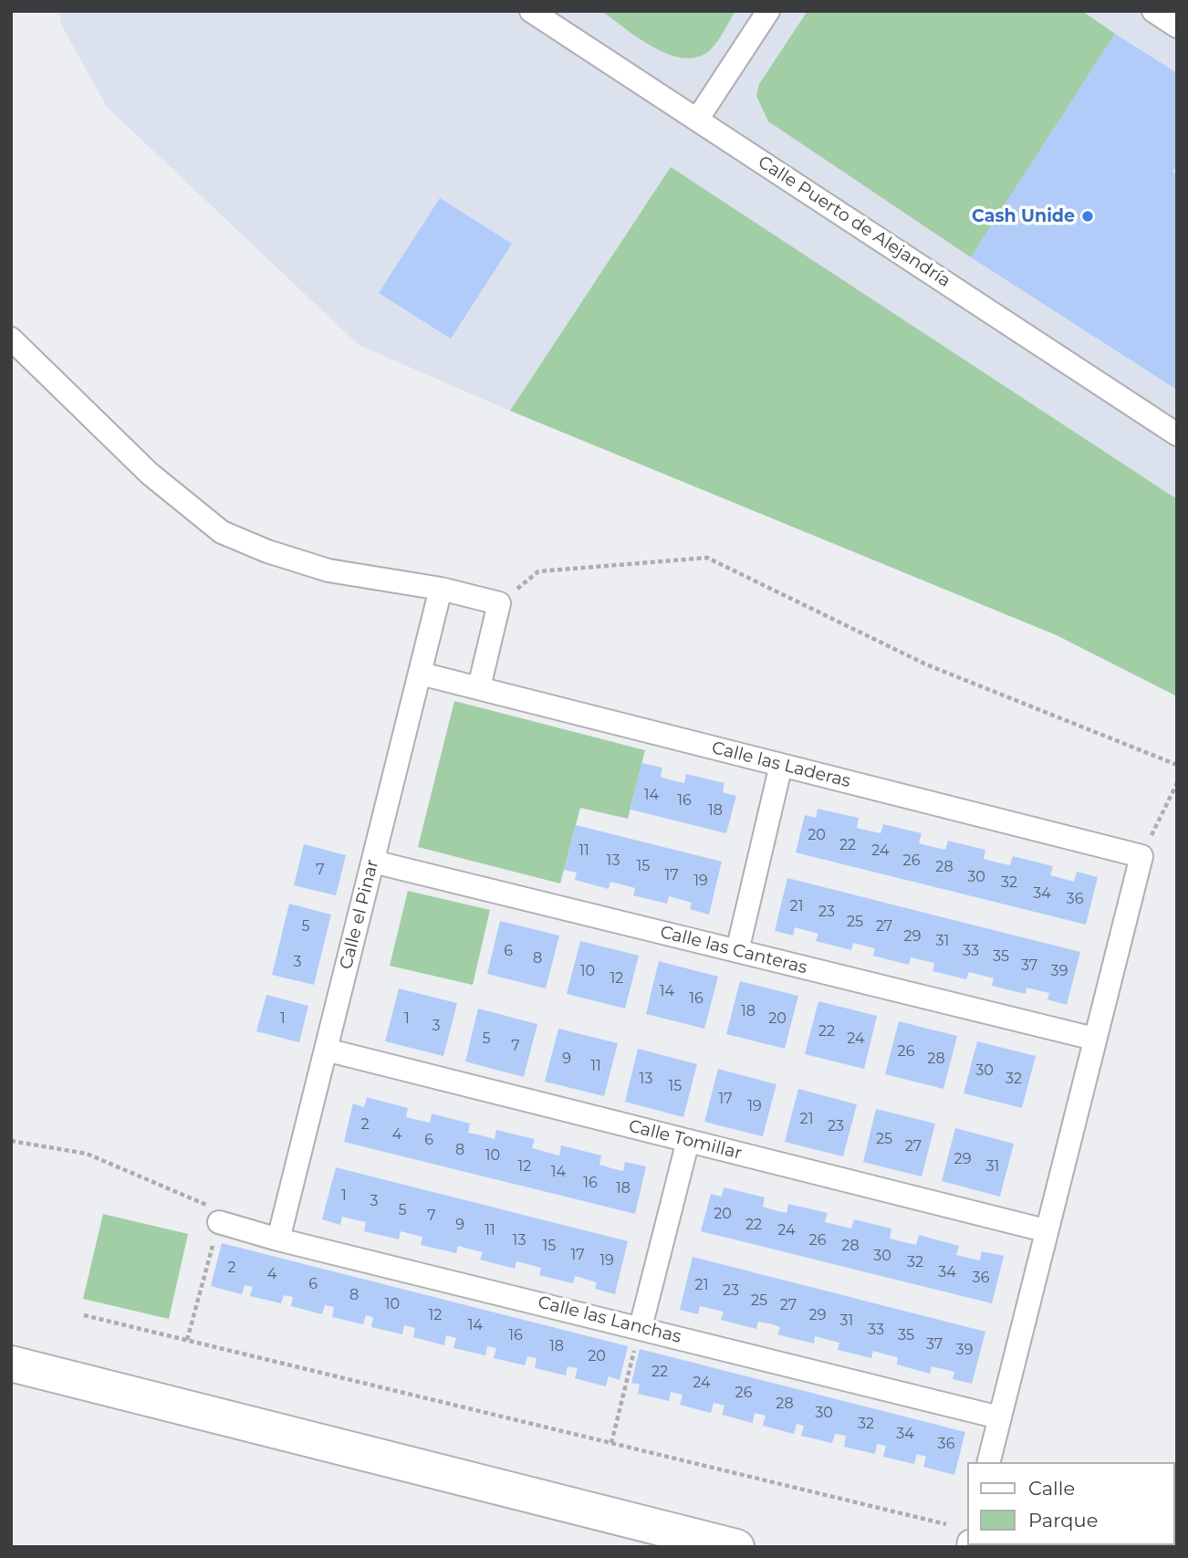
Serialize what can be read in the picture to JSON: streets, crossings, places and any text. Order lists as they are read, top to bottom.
{
  "streets": {
    "street": [
      "Calle Puerto de Alejandría",
      "Calle las Laderas",
      "Calle el Pinar",
      "Calle las Canteras",
      "Calle Tomillar",
      "Calle las Lanchas"
    ]
  },
  "crossings": [
    ["Calle las Laderas", "Calle el Pinar"],
    ["Calle el Pinar", "Calle las Canteras"],
    ["Calle el Pinar", "Calle Tomillar"],
    ["Calle el Pinar", "Calle las Lanchas"]
  ],
  "places": ["Cash Unide"],
  "house_numbers": [
    "14",
    "16",
    "18",
    "20",
    "22",
    "11",
    "24",
    "13",
    "26",
    "15",
    "28",
    "7",
    "17",
    "30",
    "19",
    "32",
    "34",
    "36",
    "21",
    "23",
    "25",
    "5",
    "27",
    "29",
    "31",
    "6",
    "33",
    "35",
    "8",
    "3",
    "37",
    "10",
    "39",
    "12",
    "14",
    "16",
    "18",
    "1",
    "1",
    "20",
    "3",
    "22",
    "5",
    "24",
    "7",
    "26",
    "9",
    "28",
    "11",
    "30",
    "13",
    "32",
    "15",
    "17",
    "19",
    "21",
    "2",
    "23",
    "4",
    "25",
    "6",
    "27",
    "8",
    "10",
    "29",
    "12",
    "31",
    "14",
    "16",
    "18",
    "1",
    "3",
    "5",
    "20",
    "7",
    "9",
    "22",
    "11",
    "24",
    "13",
    "26",
    "15",
    "28",
    "17",
    "30",
    "19",
    "32",
    "2",
    "34",
    "4",
    "36",
    "6",
    "21",
    "23",
    "8",
    "25",
    "10",
    "27",
    "12",
    "29",
    "31",
    "14",
    "33",
    "16",
    "35",
    "37",
    "18",
    "39",
    "20",
    "22",
    "24",
    "26",
    "28",
    "30",
    "32",
    "34",
    "36"
  ],
  "legend": ["Calle", "Parque"]
}
